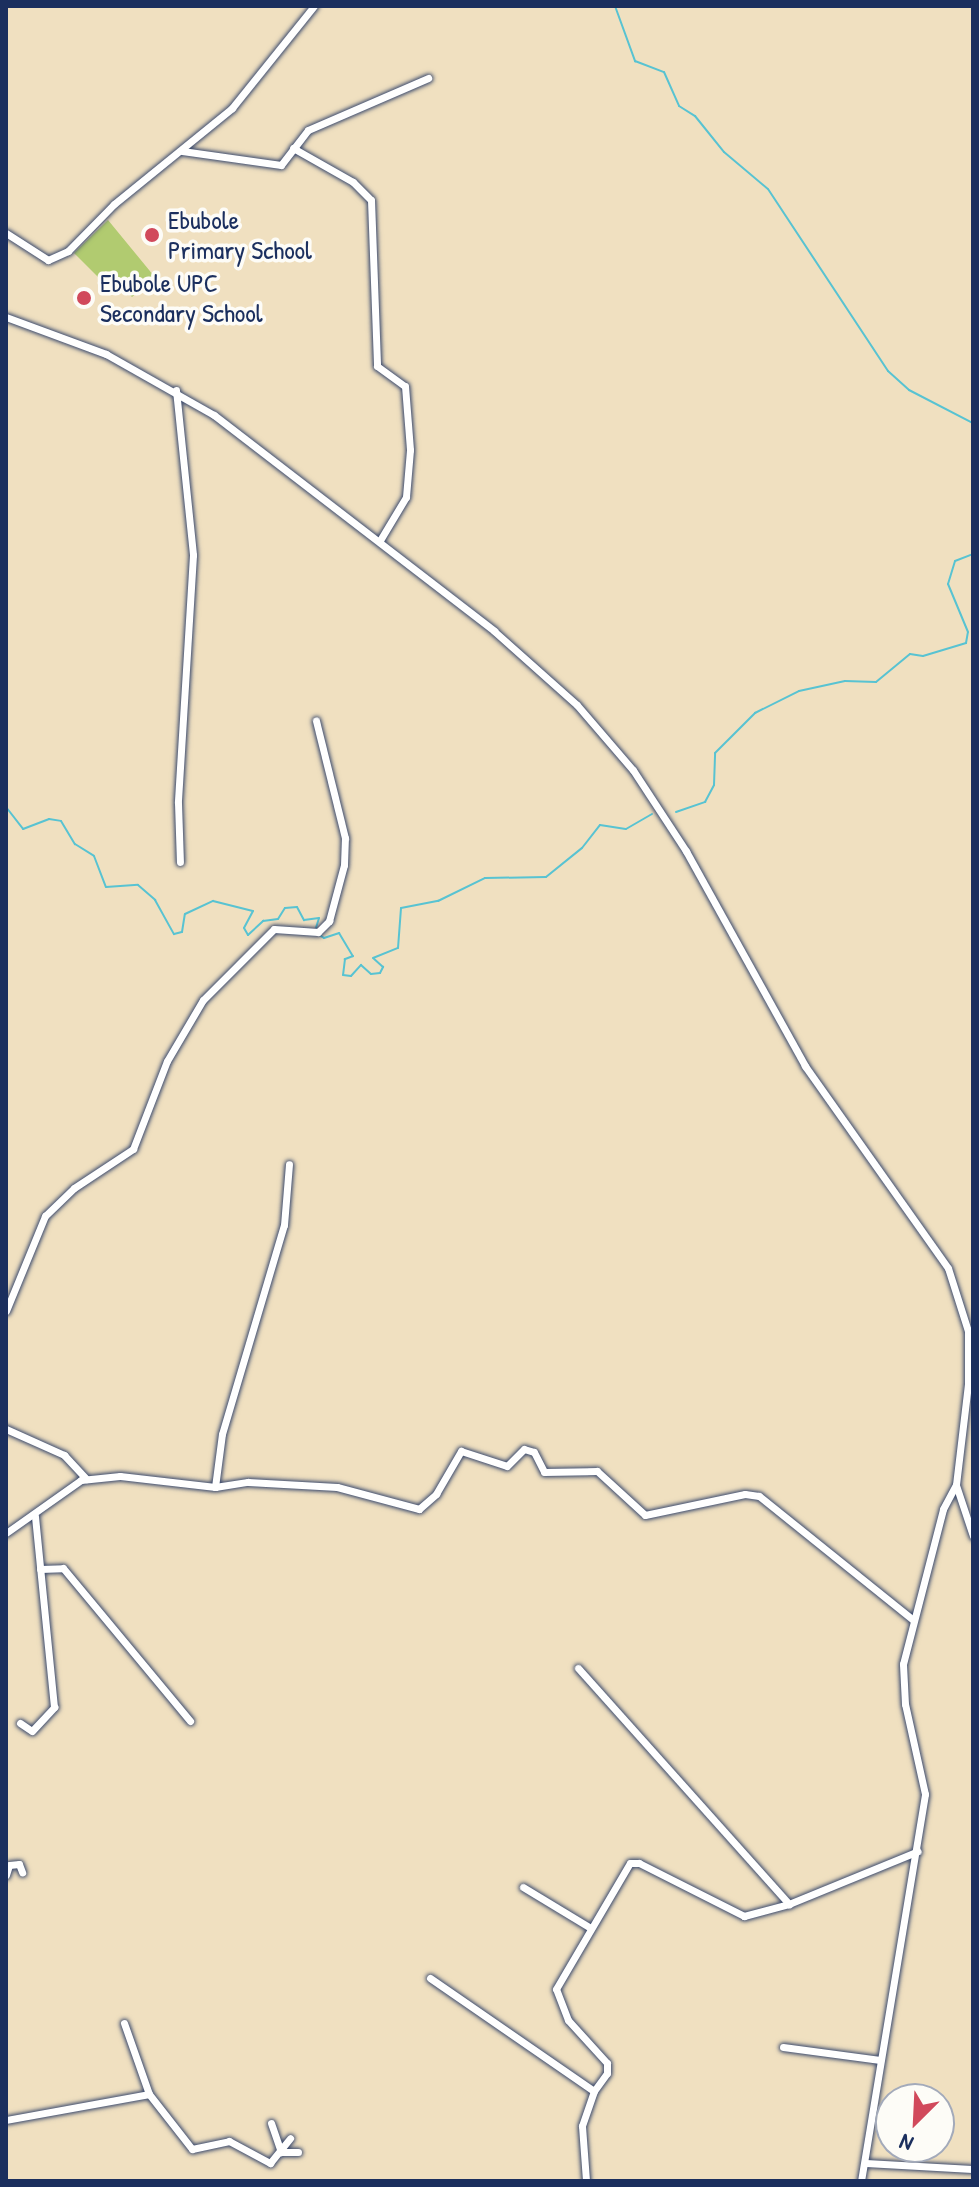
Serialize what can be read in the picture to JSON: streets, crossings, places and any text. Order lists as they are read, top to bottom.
{
  "places": ["Ebubole Primary School", "Ebubole UPC Secondary School"],
  "north": "bottom left"
}
